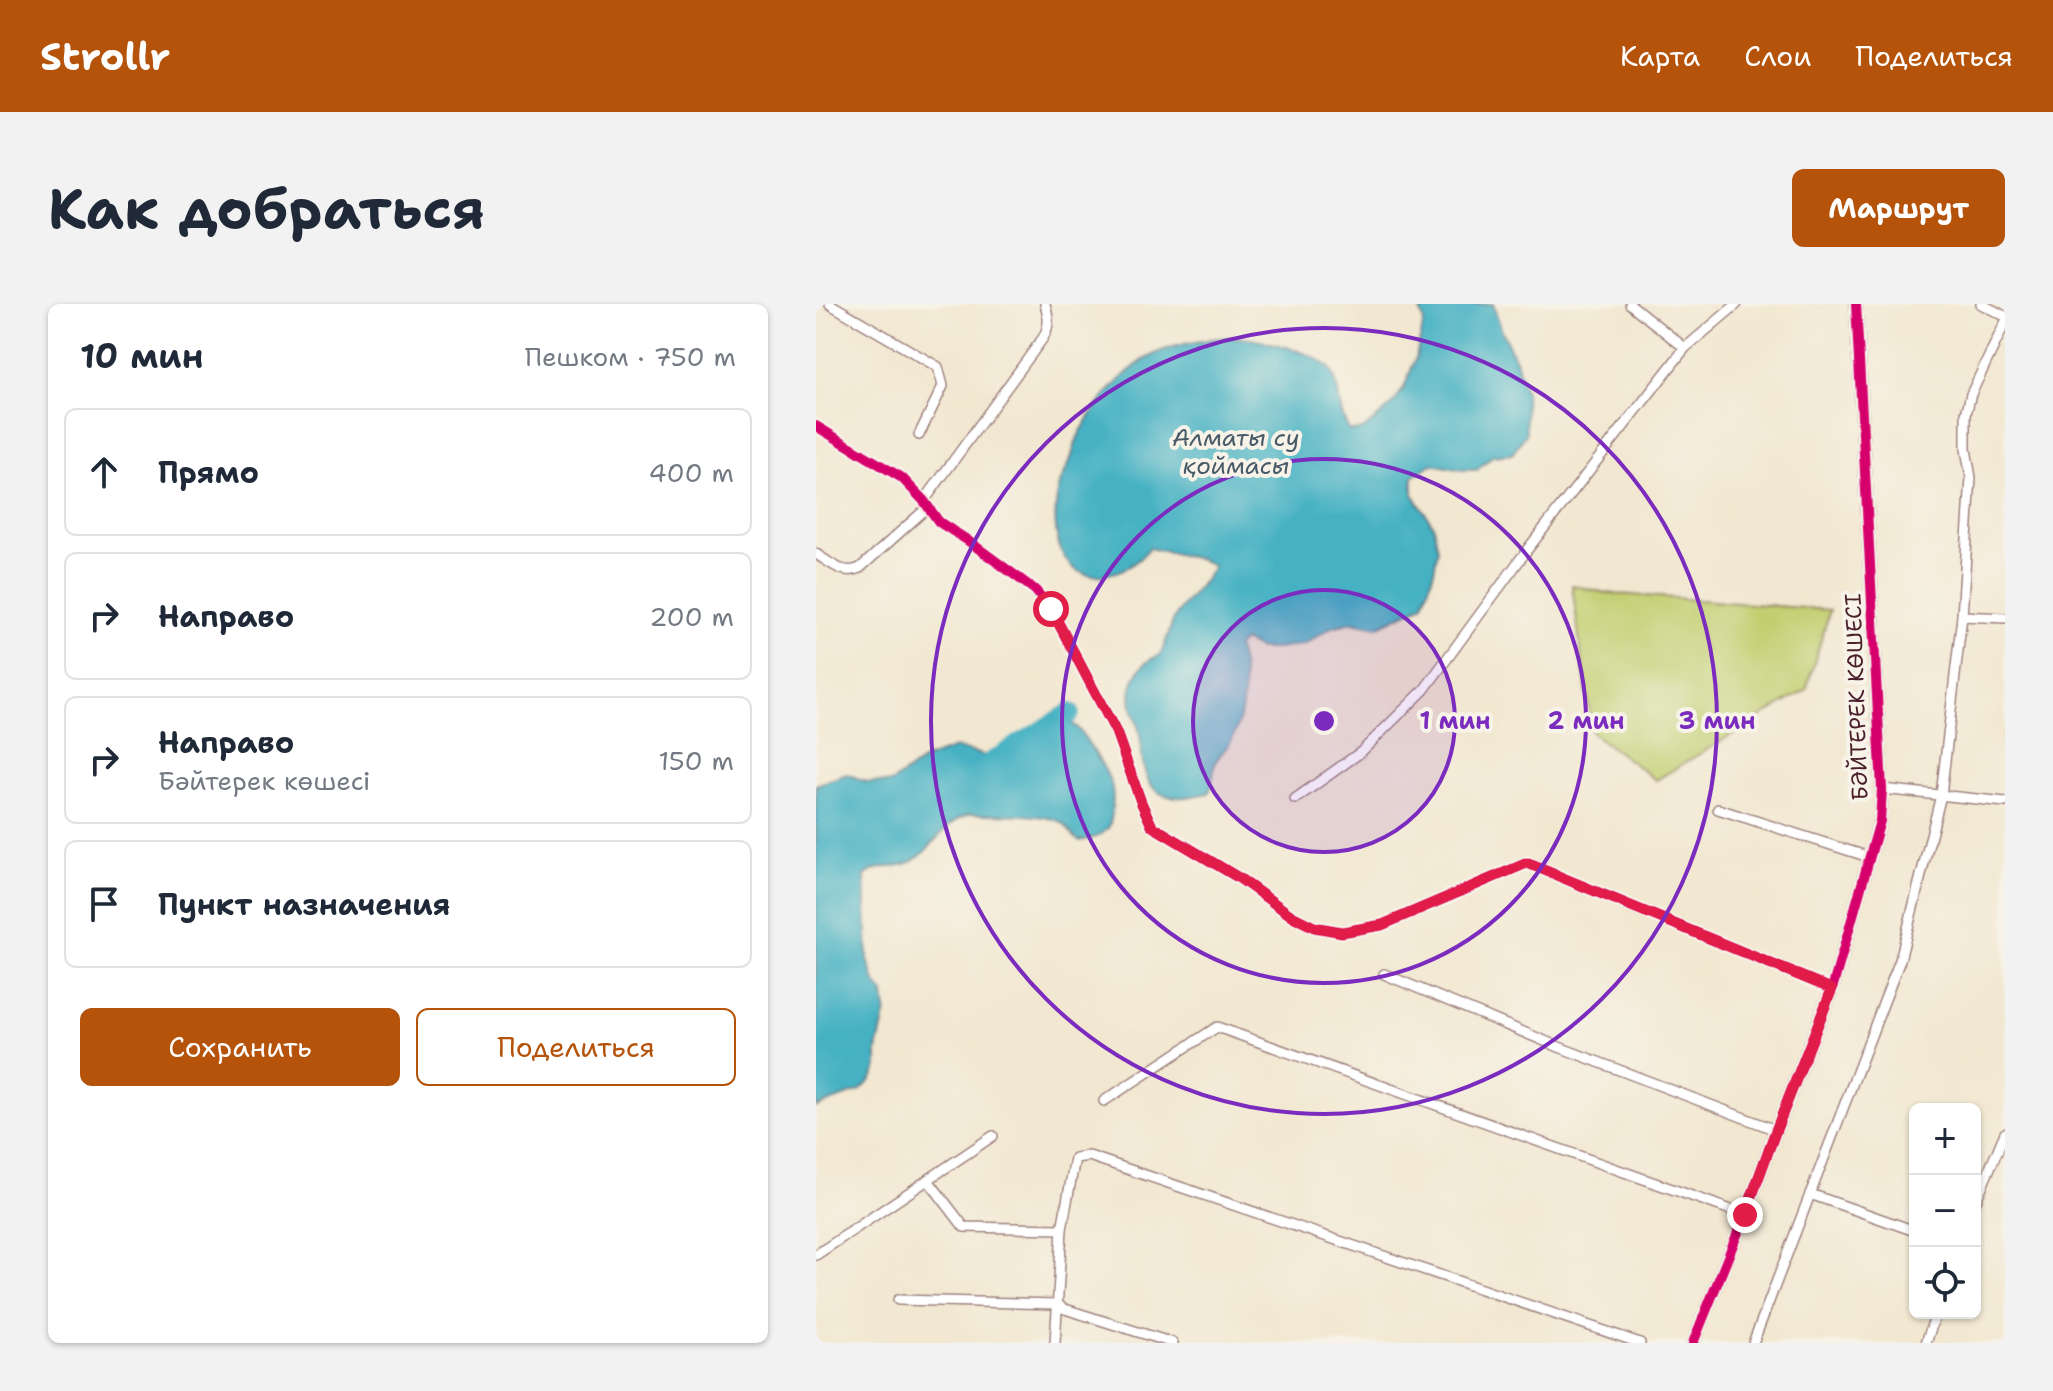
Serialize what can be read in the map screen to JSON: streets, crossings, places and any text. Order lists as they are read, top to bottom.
{
  "streets": {
    "street": ["БӘЙТЕРЕК КӨШЕСІ"]
  },
  "water": ["Алматы су қоймасы"],
  "page": {
    "header": "Strollr",
    "nav": ["Карта", "Слои", "Поделиться"],
    "buttons": [
      "Маршрут",
      ["Сохранить", "Поделиться"]
    ],
    "title": "Как добраться",
    "heading": ["10 мин", "Пешком · 750 m"],
    "list": [
      ["Прямо", "400 m"],
      ["Направо", "200 m"],
      ["Направо", "Бәйтерек көшесі", "150 m"],
      "Пункт назначения"
    ],
    "map_buttons": ["+", "−"]
  },
  "rings": ["1 мин", "2 мин", "3 мин"]
}
